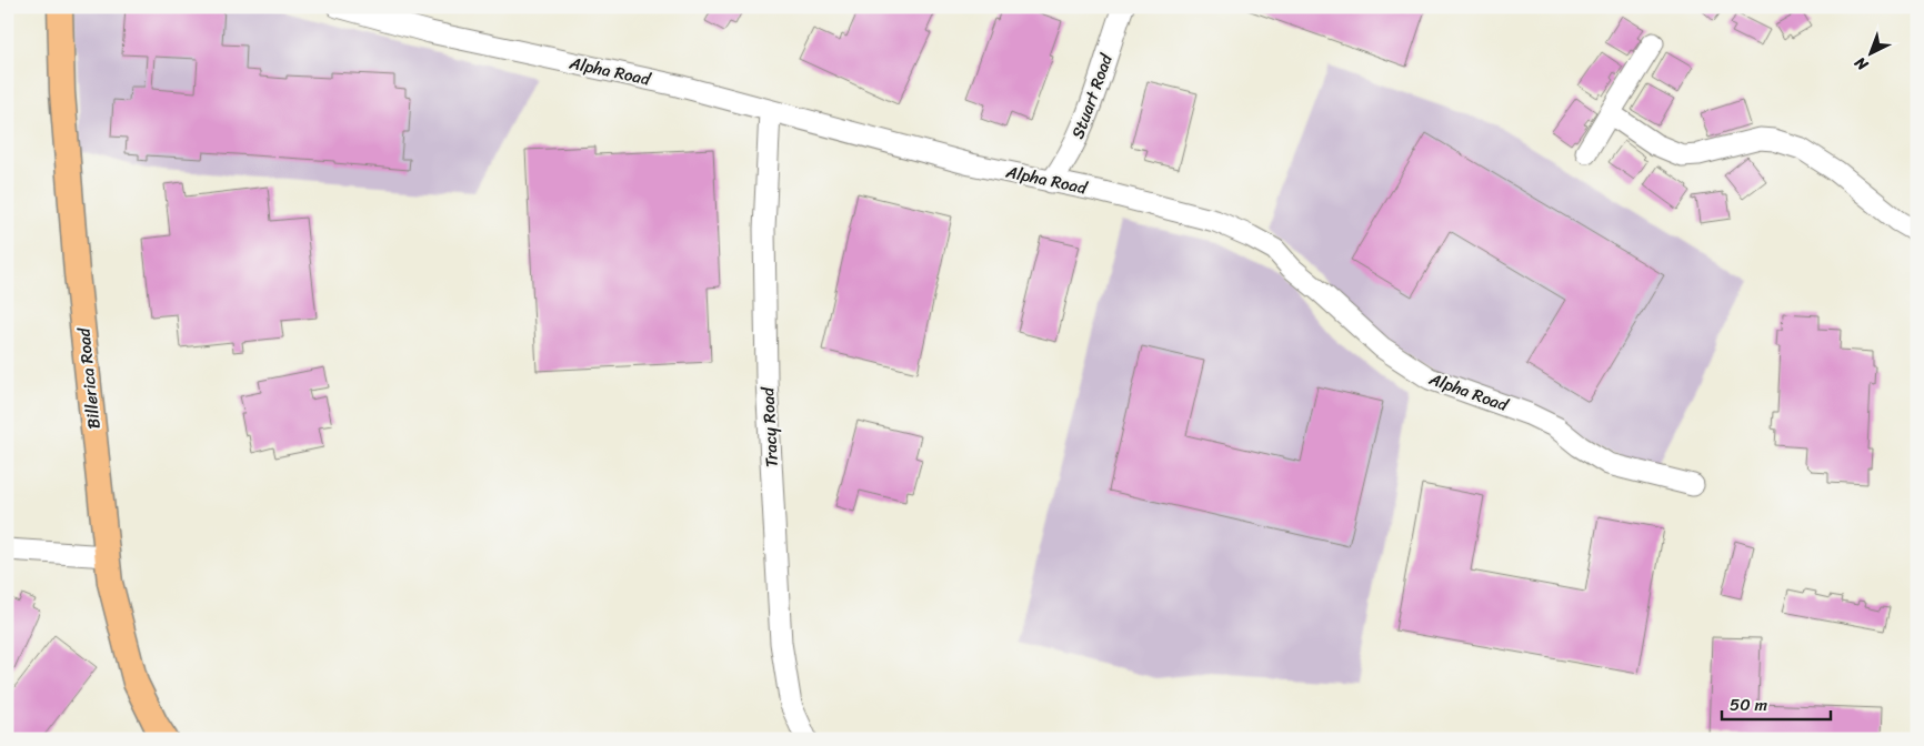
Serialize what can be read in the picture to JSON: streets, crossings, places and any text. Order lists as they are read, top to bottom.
{
  "streets": {
    "main road": ["Billerica Road"],
    "street": ["Alpha Road", "Stuart Road", "Tracy Road"]
  },
  "crossings": [
    ["Alpha Road", "Stuart Road"],
    ["Alpha Road", "Tracy Road"]
  ],
  "scale_bar": "50 m",
  "north": "bottom left"
}
